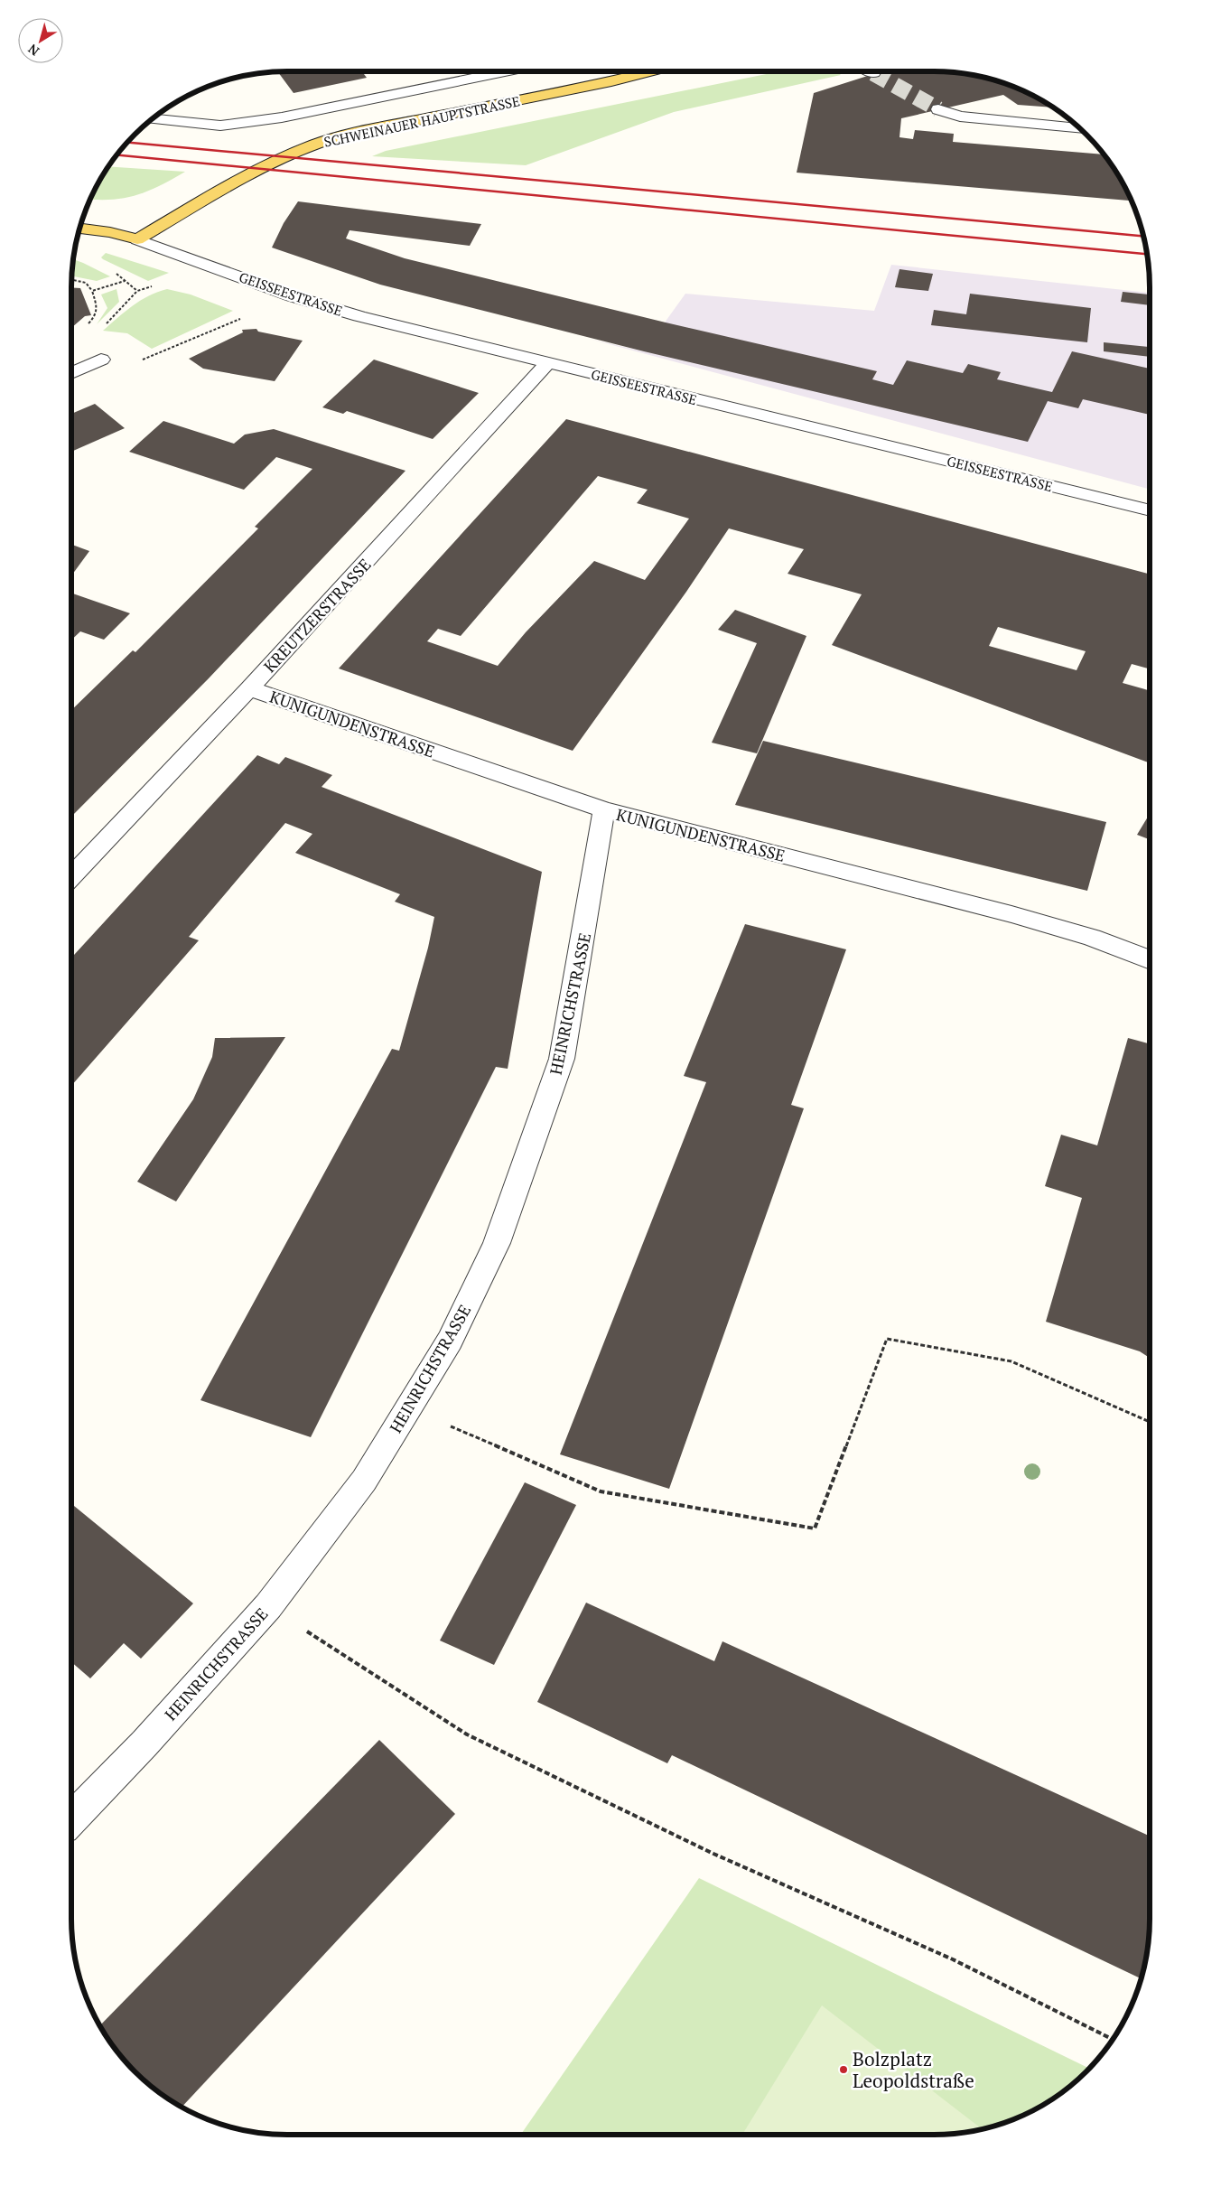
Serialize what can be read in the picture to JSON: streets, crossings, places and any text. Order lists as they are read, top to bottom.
{
  "streets": {
    "main road": ["SCHWEINAUER HAUPTSTRASSE"],
    "street": [
      "GEISSEESTRASSE",
      "KREUTZERSTRASSE",
      "KUNIGUNDENSTRASSE",
      "HEINRICHSTRASSE"
    ]
  },
  "crossings": [
    ["SCHWEINAUER HAUPTSTRASSE", "GEISSEESTRASSE"],
    ["GEISSEESTRASSE", "KREUTZERSTRASSE"],
    ["KREUTZERSTRASSE", "KUNIGUNDENSTRASSE"],
    ["KUNIGUNDENSTRASSE", "HEINRICHSTRASSE"]
  ],
  "places": ["Bolzplatz Leopoldstraße"],
  "north": "bottom left"
}
